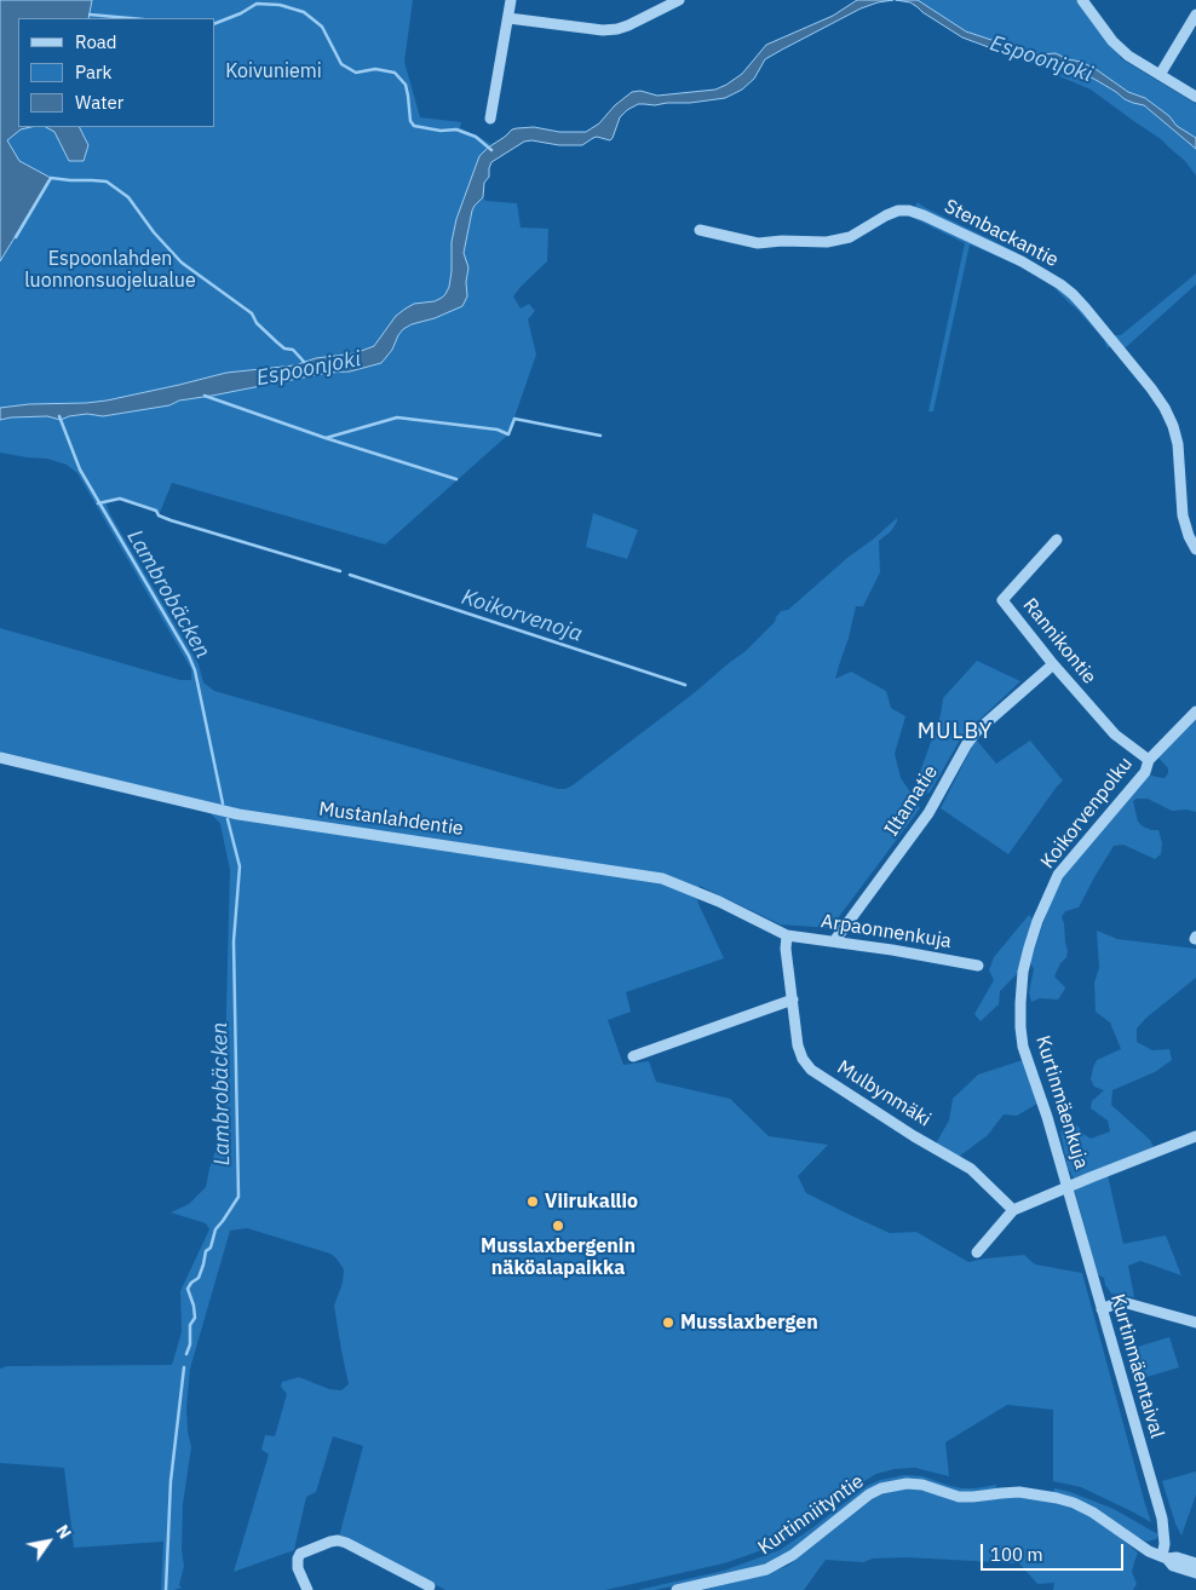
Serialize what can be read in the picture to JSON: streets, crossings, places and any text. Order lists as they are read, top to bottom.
{
  "streets": {
    "street": [
      "Stenbackantie",
      "Rannikontie",
      "Iltamatie",
      "Koikorvenpolku",
      "Mustanlahdentie",
      "Arpaonnenkuja",
      "Mulbynmäki",
      "Kurtinmäenkuja",
      "Kurtinmäentaival",
      "Kurtinniityntie"
    ]
  },
  "crossings": [
    ["Rannikontie", "Iltamatie"],
    ["Rannikontie", "Koikorvenpolku"],
    ["Iltamatie", "Arpaonnenkuja"],
    ["Koikorvenpolku", "Kurtinmäenkuja"],
    ["Mustanlahdentie", "Arpaonnenkuja"],
    ["Mustanlahdentie", "Mulbynmäki"],
    ["Arpaonnenkuja", "Mulbynmäki"],
    ["Kurtinmäenkuja", "Kurtinmäentaival"],
    ["Kurtinmäentaival", "Kurtinniityntie"]
  ],
  "districts": ["MULBY"],
  "water": ["Espoonjoki", "Lambrobäcken", "Koikorvenoja"],
  "parks": ["Koivuniemi", "Espoonlahden luonnonsuojelualue"],
  "places": ["Viirukallio", "Musslaxbergenin näköalapaikka", "Musslaxbergen"],
  "legend": ["Road", "Park", "Water"],
  "scale_bar": "100 m",
  "north": "top right"
}
